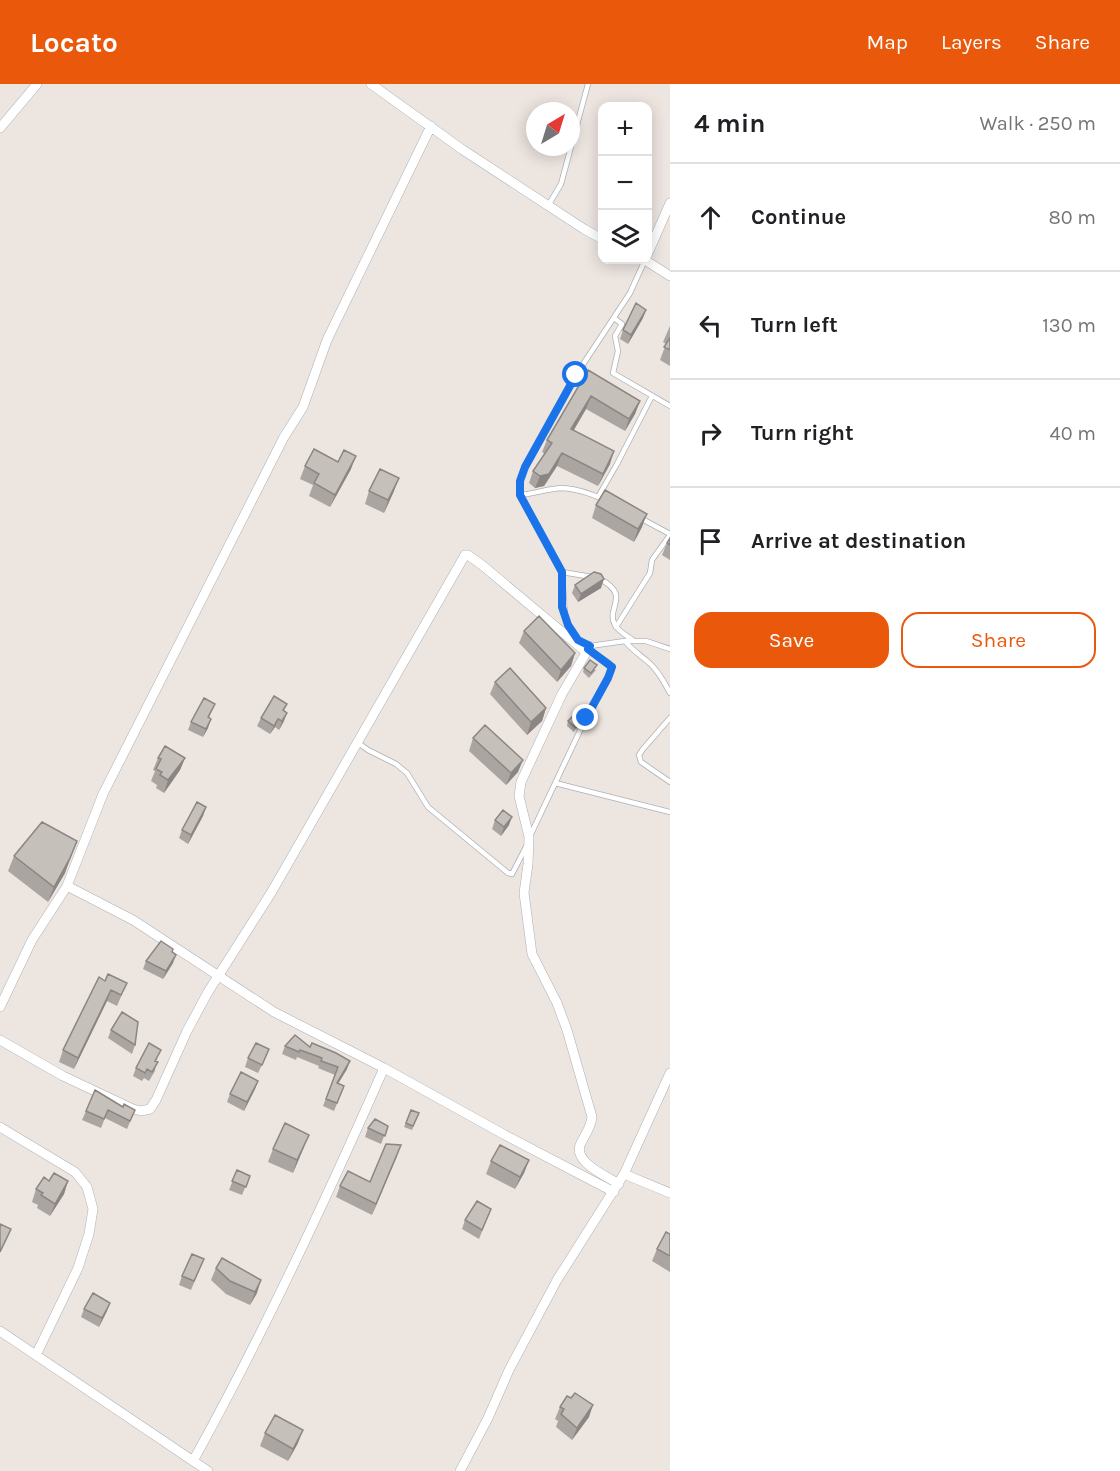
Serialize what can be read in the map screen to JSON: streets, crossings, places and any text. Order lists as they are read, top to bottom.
{
  "north": "top right",
  "page": {
    "header": "Locato",
    "nav": ["Map", "Layers", "Share"],
    "heading": ["4 min", "Walk · 250 m"],
    "map_buttons": ["+", "−"],
    "list": [
      ["Continue", "80 m"],
      ["Turn left", "130 m"],
      ["Turn right", "40 m"],
      "Arrive at destination"
    ],
    "buttons": ["Save", "Share"]
  }
}
